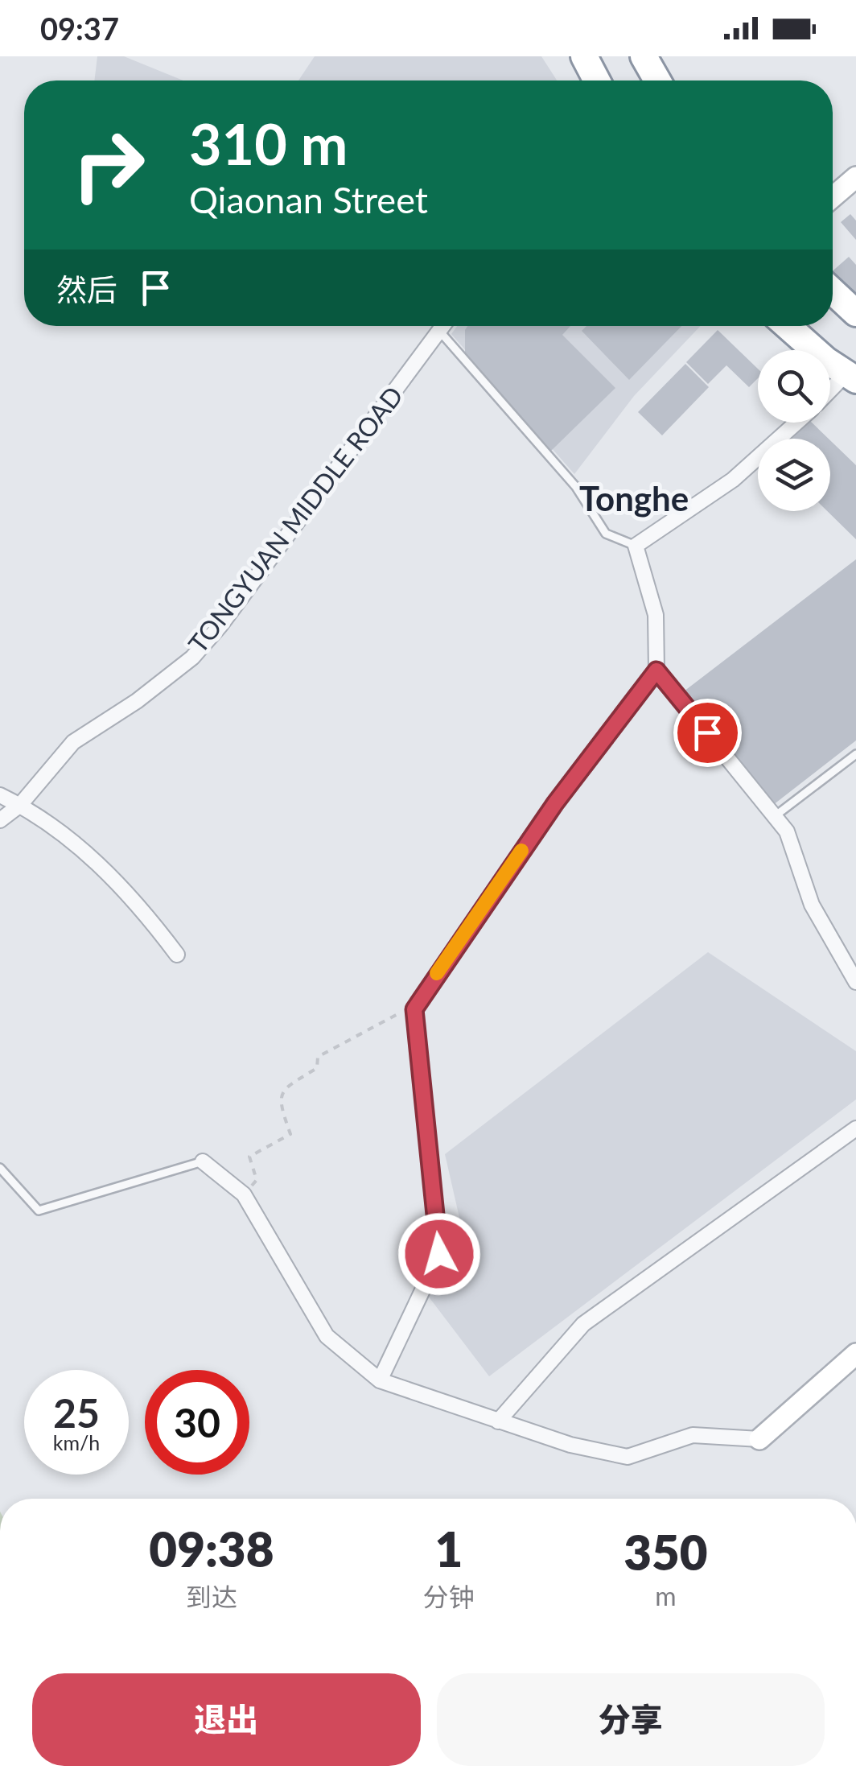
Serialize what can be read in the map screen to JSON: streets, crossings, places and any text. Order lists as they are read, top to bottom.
{
  "streets": {
    "street": ["TONGYUAN MIDDLE ROAD"]
  },
  "districts": ["Tonghe"],
  "page": {
    "status": "09:37",
    "turn": ["310 m", "Qiaonan Street"],
    "then": "然后",
    "speed": "25 km/h",
    "limit": "30",
    "eta": [
      "09:38",
      "到达",
      "1",
      "分钟",
      "350",
      "m"
    ],
    "buttons": ["退出", "分享"]
  }
}
